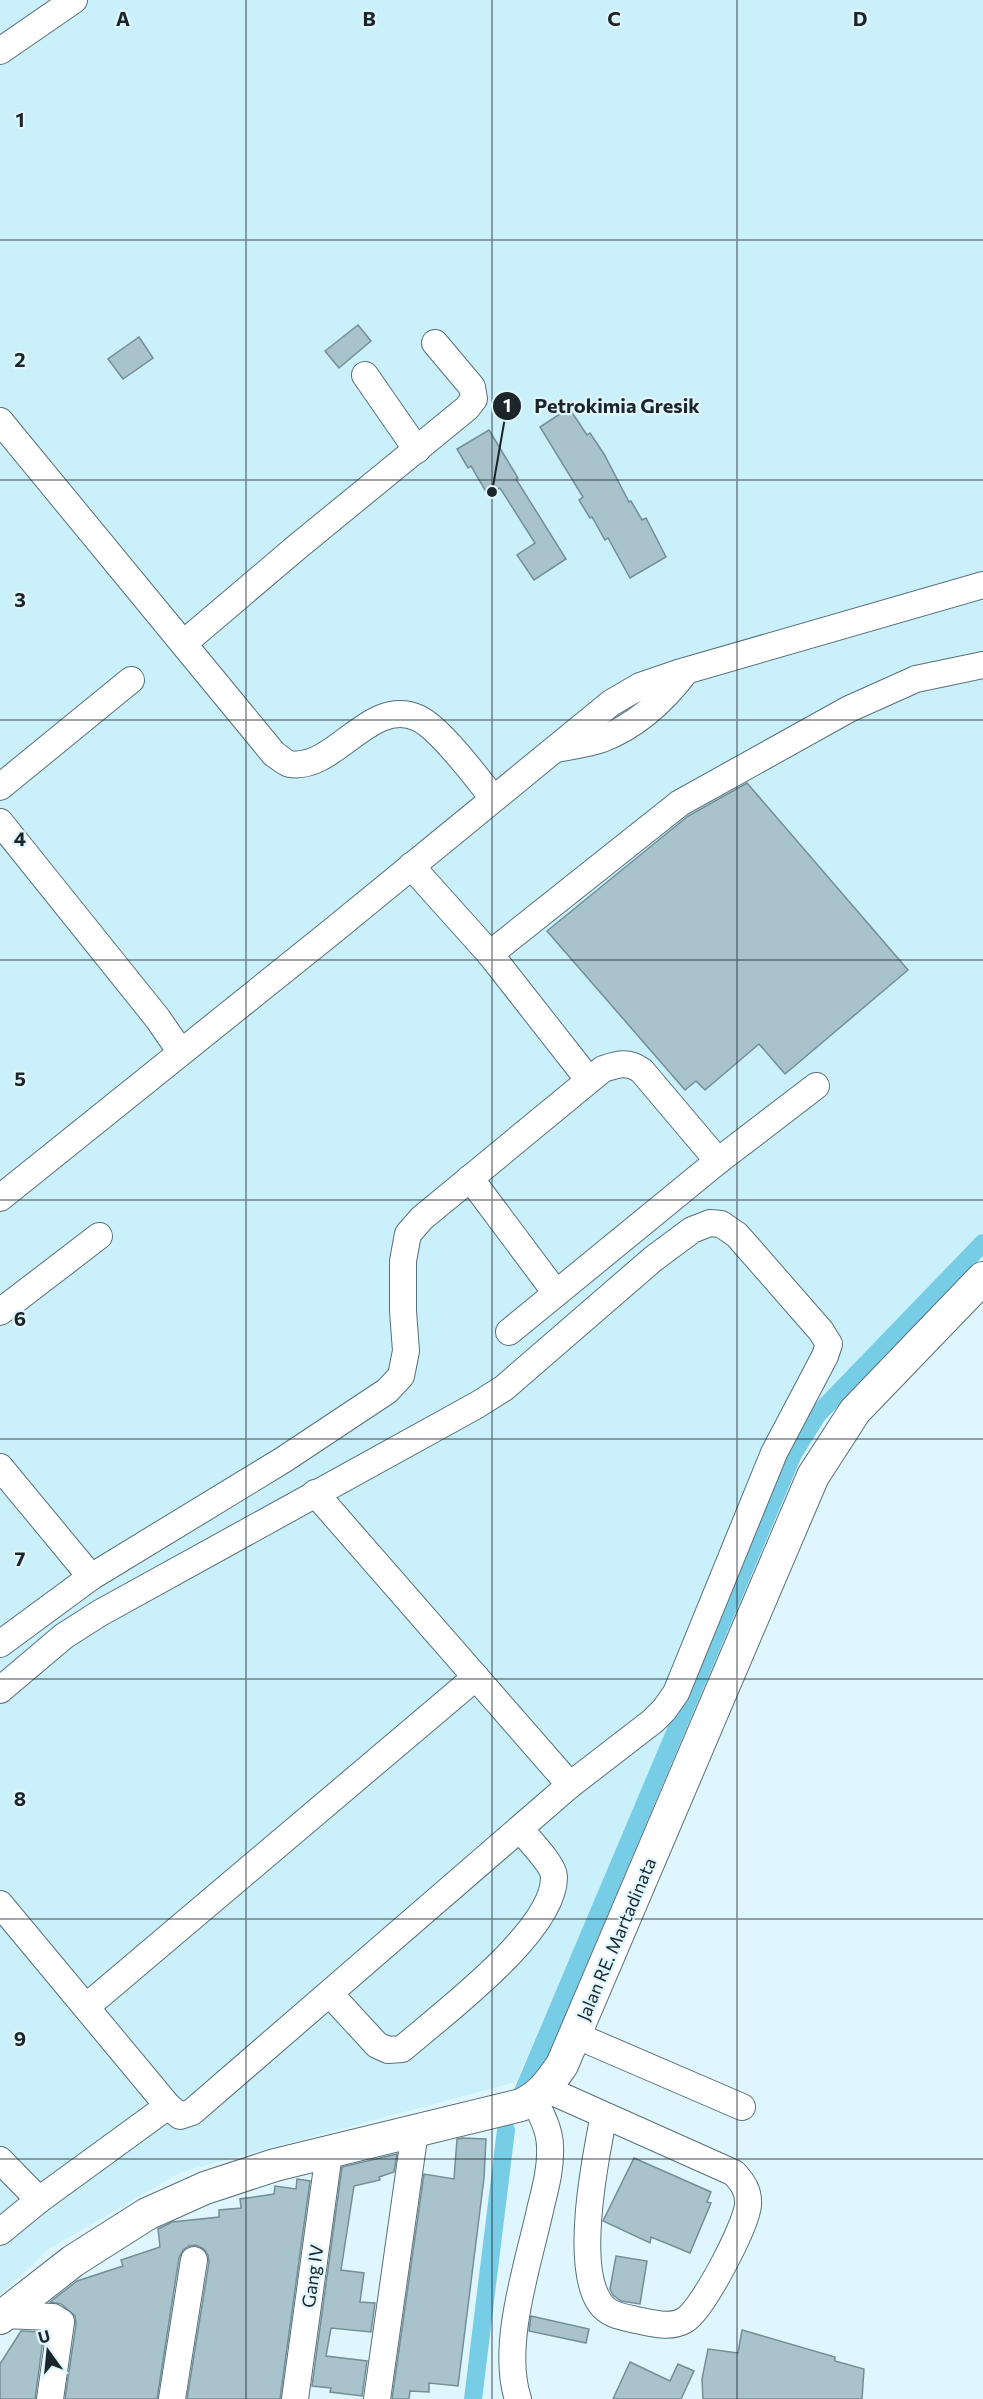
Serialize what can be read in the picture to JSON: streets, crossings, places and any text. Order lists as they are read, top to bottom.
{
  "streets": {
    "main road": ["Jalan RE. Martadinata"],
    "street": ["Gang IV"]
  },
  "places": ["Petrokimia Gresik"],
  "north": "top",
  "grid": {
    "columns": [
      "A",
      "B",
      "C",
      "D"
    ],
    "rows": [
      "1",
      "2",
      "3",
      "4",
      "5",
      "6",
      "7",
      "8",
      "9"
    ]
  }
}
